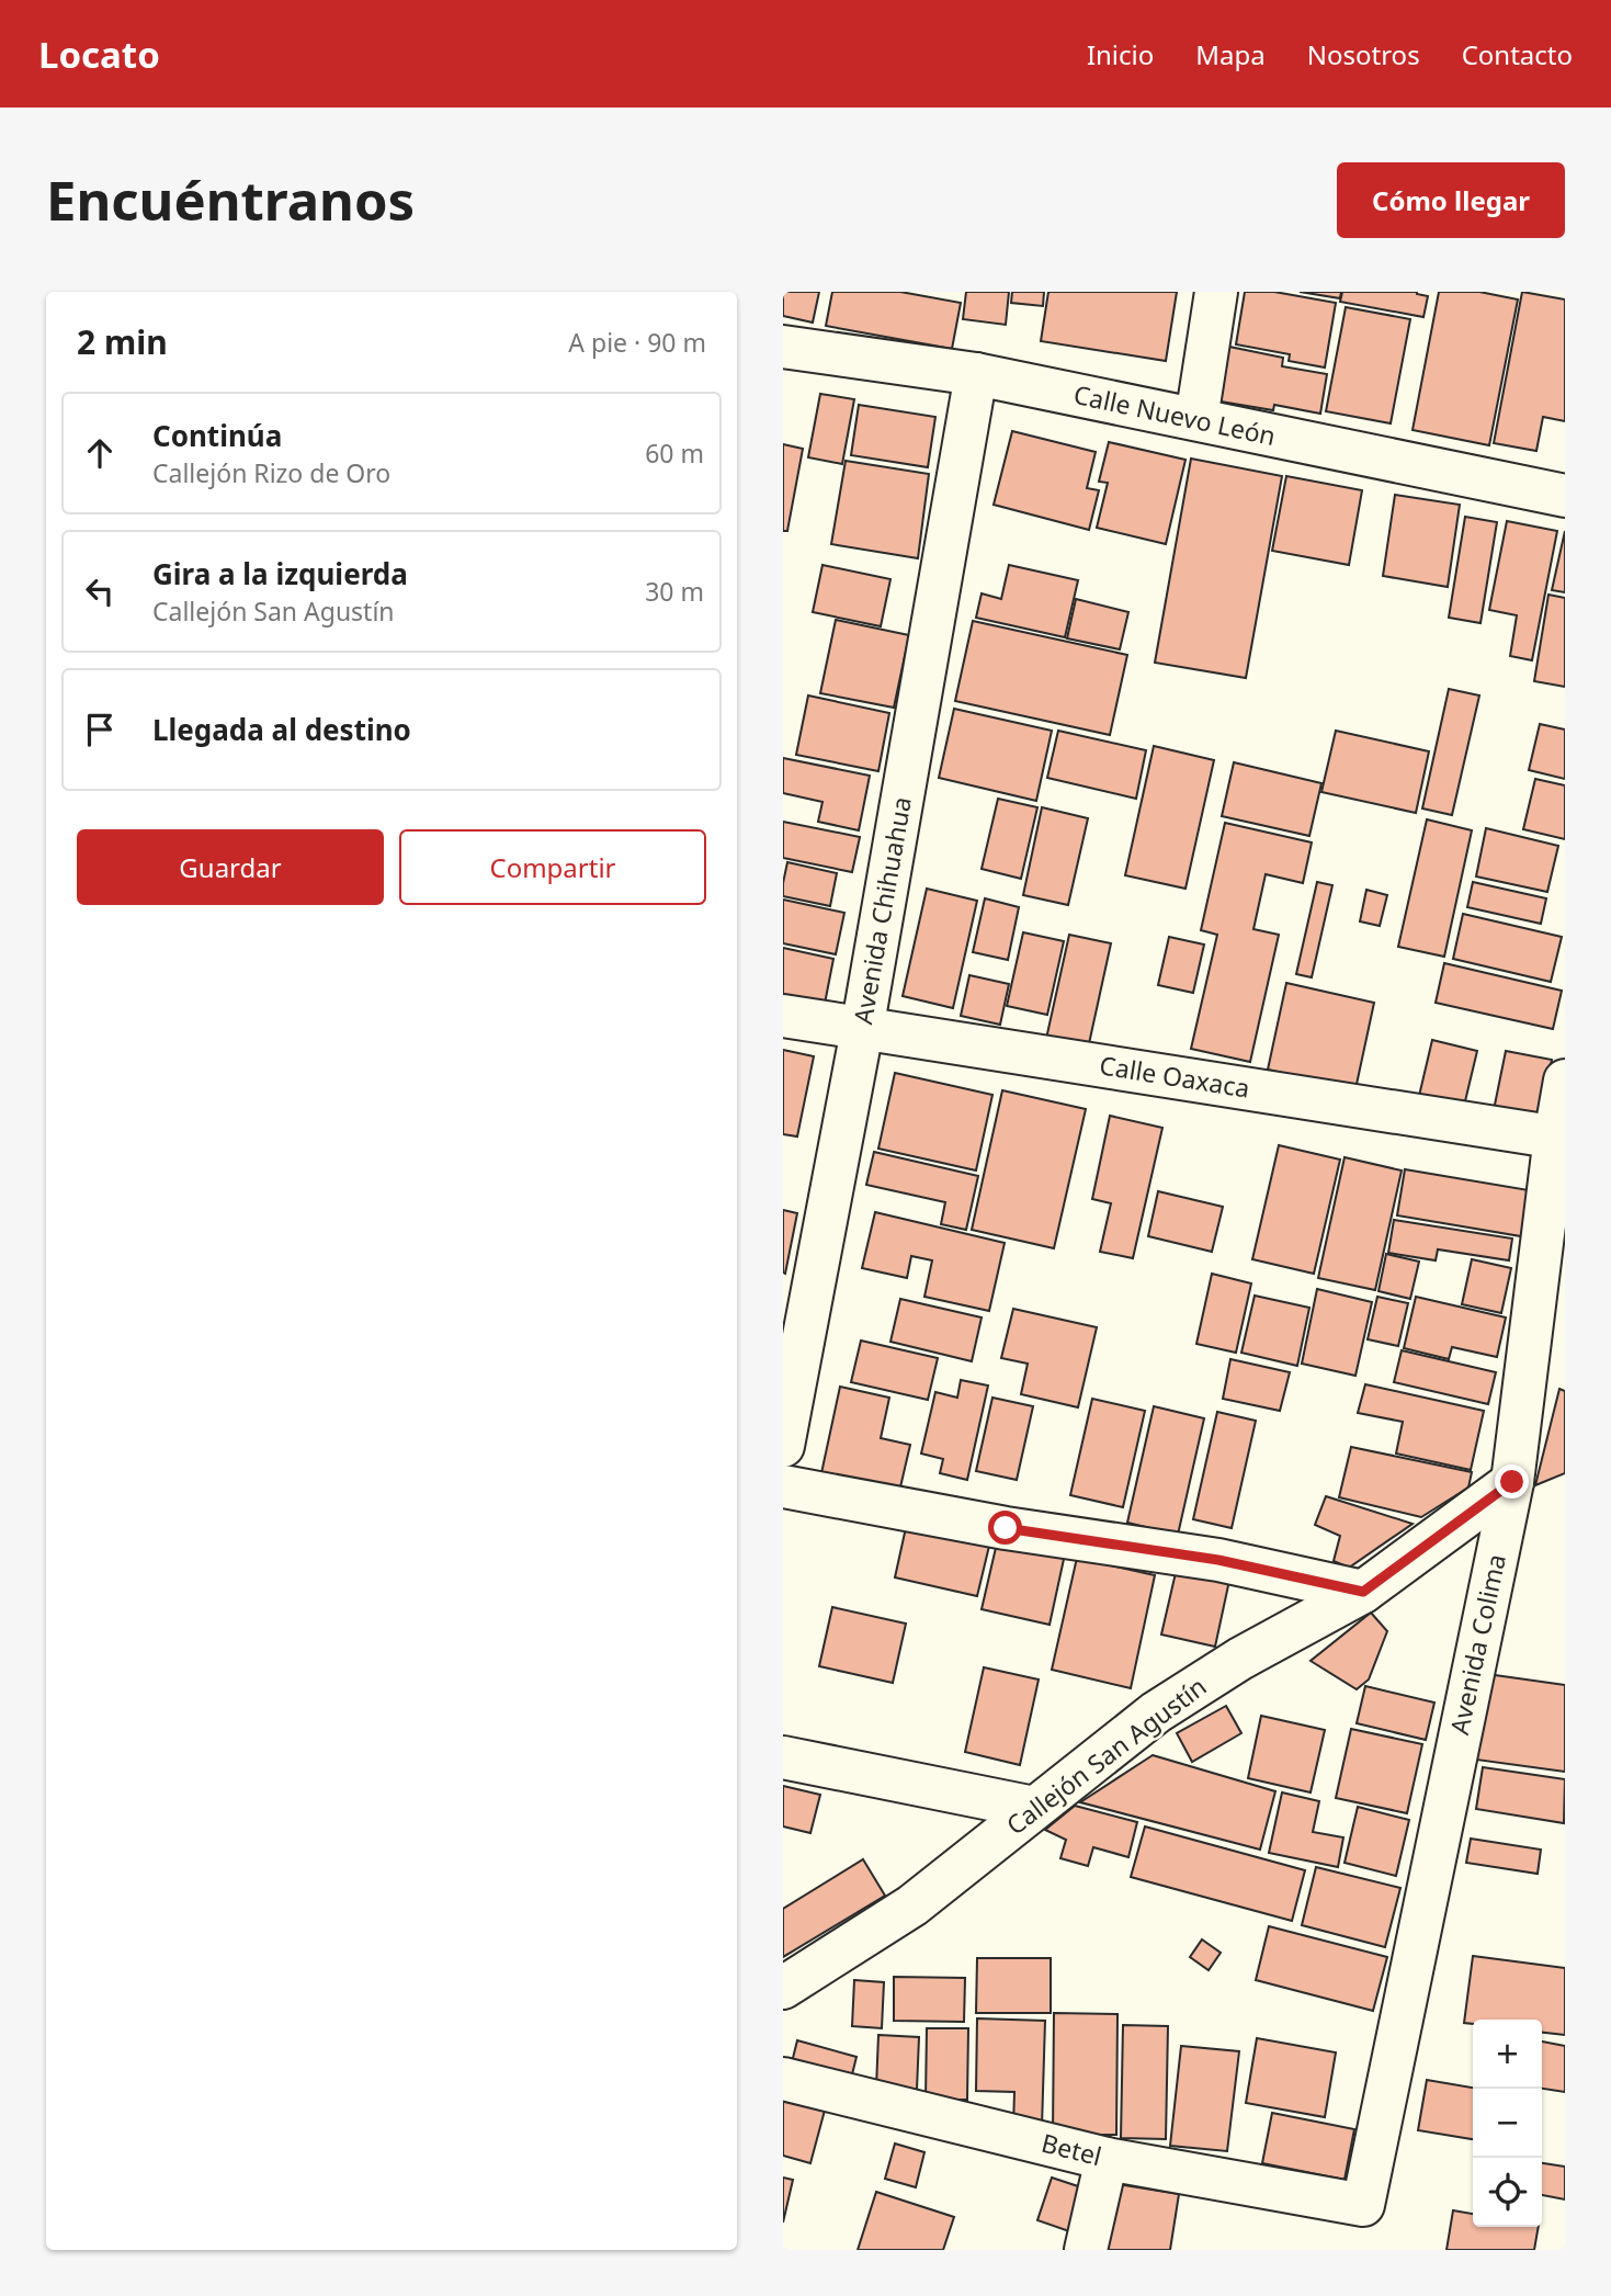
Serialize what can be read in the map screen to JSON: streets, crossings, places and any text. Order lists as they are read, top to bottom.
{
  "streets": {
    "street": [
      "Calle Nuevo León",
      "Avenida Chihuahua",
      "Calle Oaxaca",
      "Avenida Colima",
      "Callejón San Agustín",
      "Betel"
    ]
  },
  "crossings": [
    ["Calle Nuevo León", "Avenida Chihuahua"],
    ["Avenida Chihuahua", "Calle Oaxaca"],
    ["Calle Oaxaca", "Avenida Colima"],
    ["Avenida Colima", "Callejón San Agustín"],
    ["Avenida Colima", "Betel"]
  ],
  "page": {
    "header": "Locato",
    "nav": [
      "Inicio",
      "Mapa",
      "Nosotros",
      "Contacto"
    ],
    "buttons": [
      "Cómo llegar",
      ["Guardar", "Compartir"]
    ],
    "title": "Encuéntranos",
    "heading": ["2 min", "A pie · 90 m"],
    "list": [
      ["Continúa", "Callejón Rizo de Oro", "60 m"],
      ["Gira a la izquierda", "Callejón San Agustín", "30 m"],
      "Llegada al destino"
    ],
    "map_buttons": ["+", "−"]
  }
}
